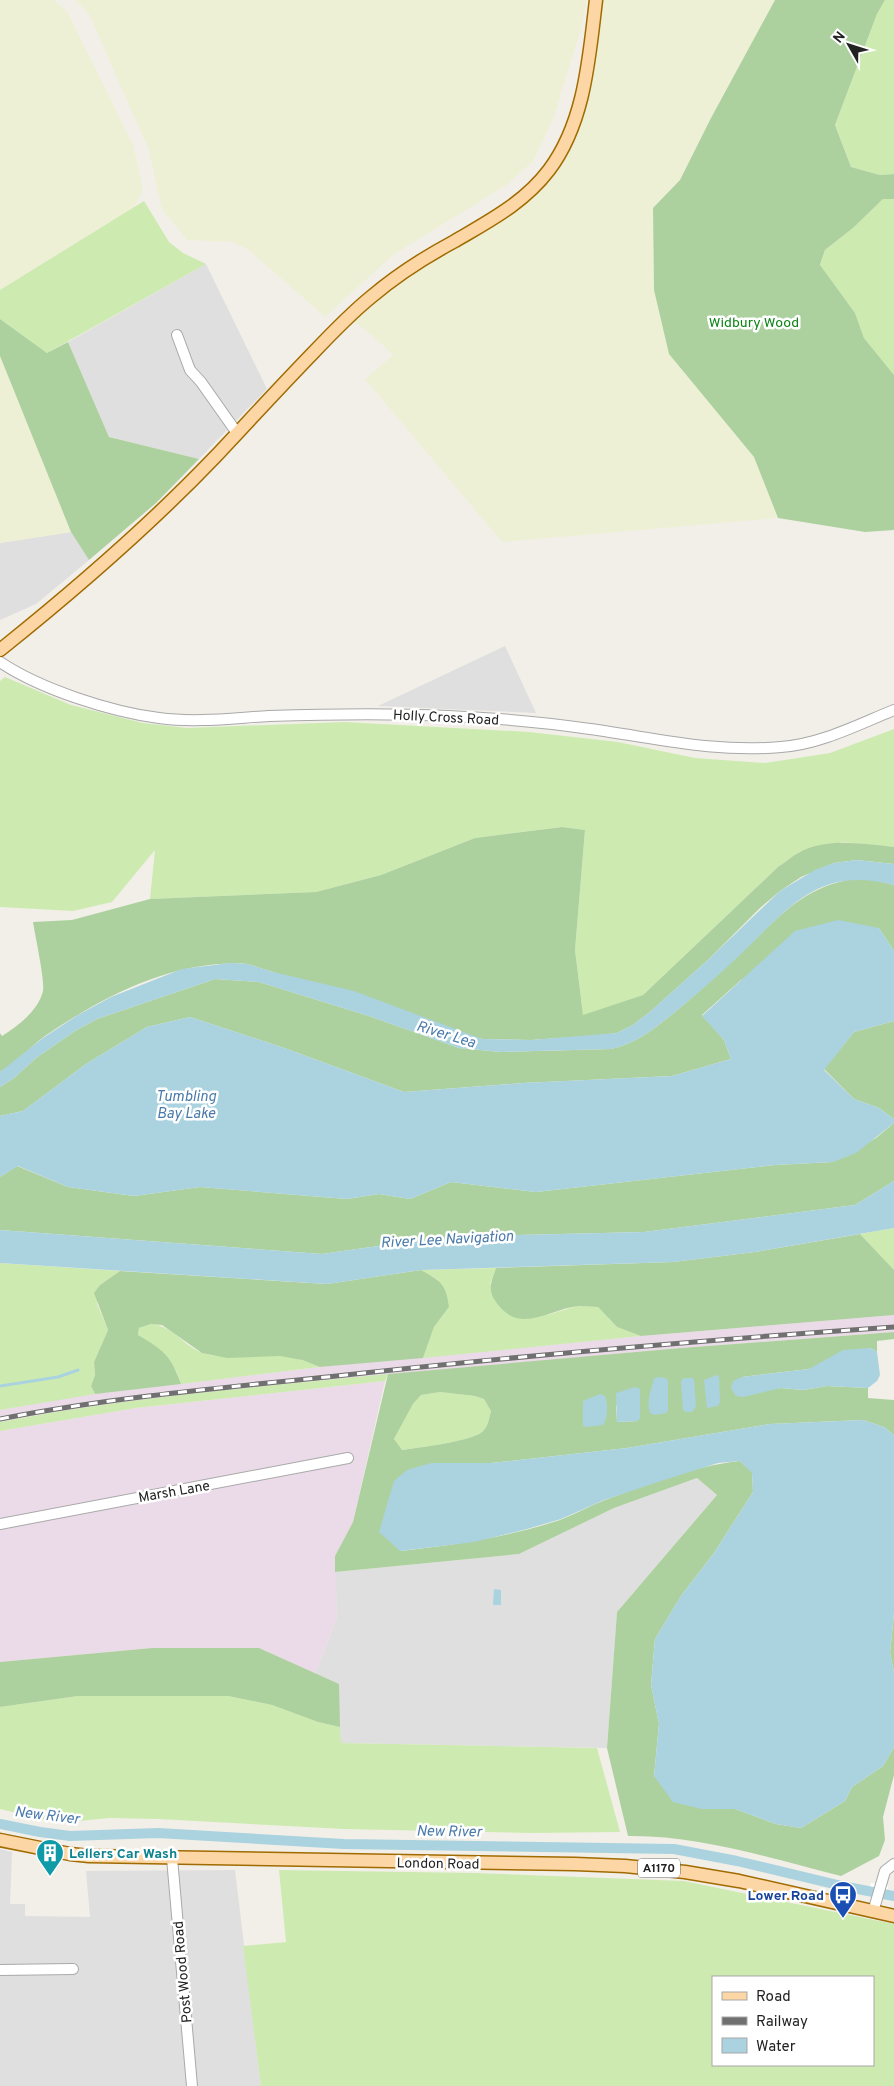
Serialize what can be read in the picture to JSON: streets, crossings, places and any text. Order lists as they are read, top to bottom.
{
  "streets": {
    "main road": ["London Road", "A1170"],
    "street": ["Holly Cross Road", "Marsh Lane", "Post Wood Road"]
  },
  "crossings": [
    ["London Road", "A1170"],
    ["London Road", "Post Wood Road"]
  ],
  "water": [
    "River Lea",
    "Tumbling Bay Lake",
    "River Lee Navigation",
    "New River"
  ],
  "parks": ["Widbury Wood"],
  "places": {
    "building": ["Lellers Car Wash"],
    "bus stop": ["Lower Road"]
  },
  "legend": ["Road", "Railway", "Water"],
  "north": "top left"
}
